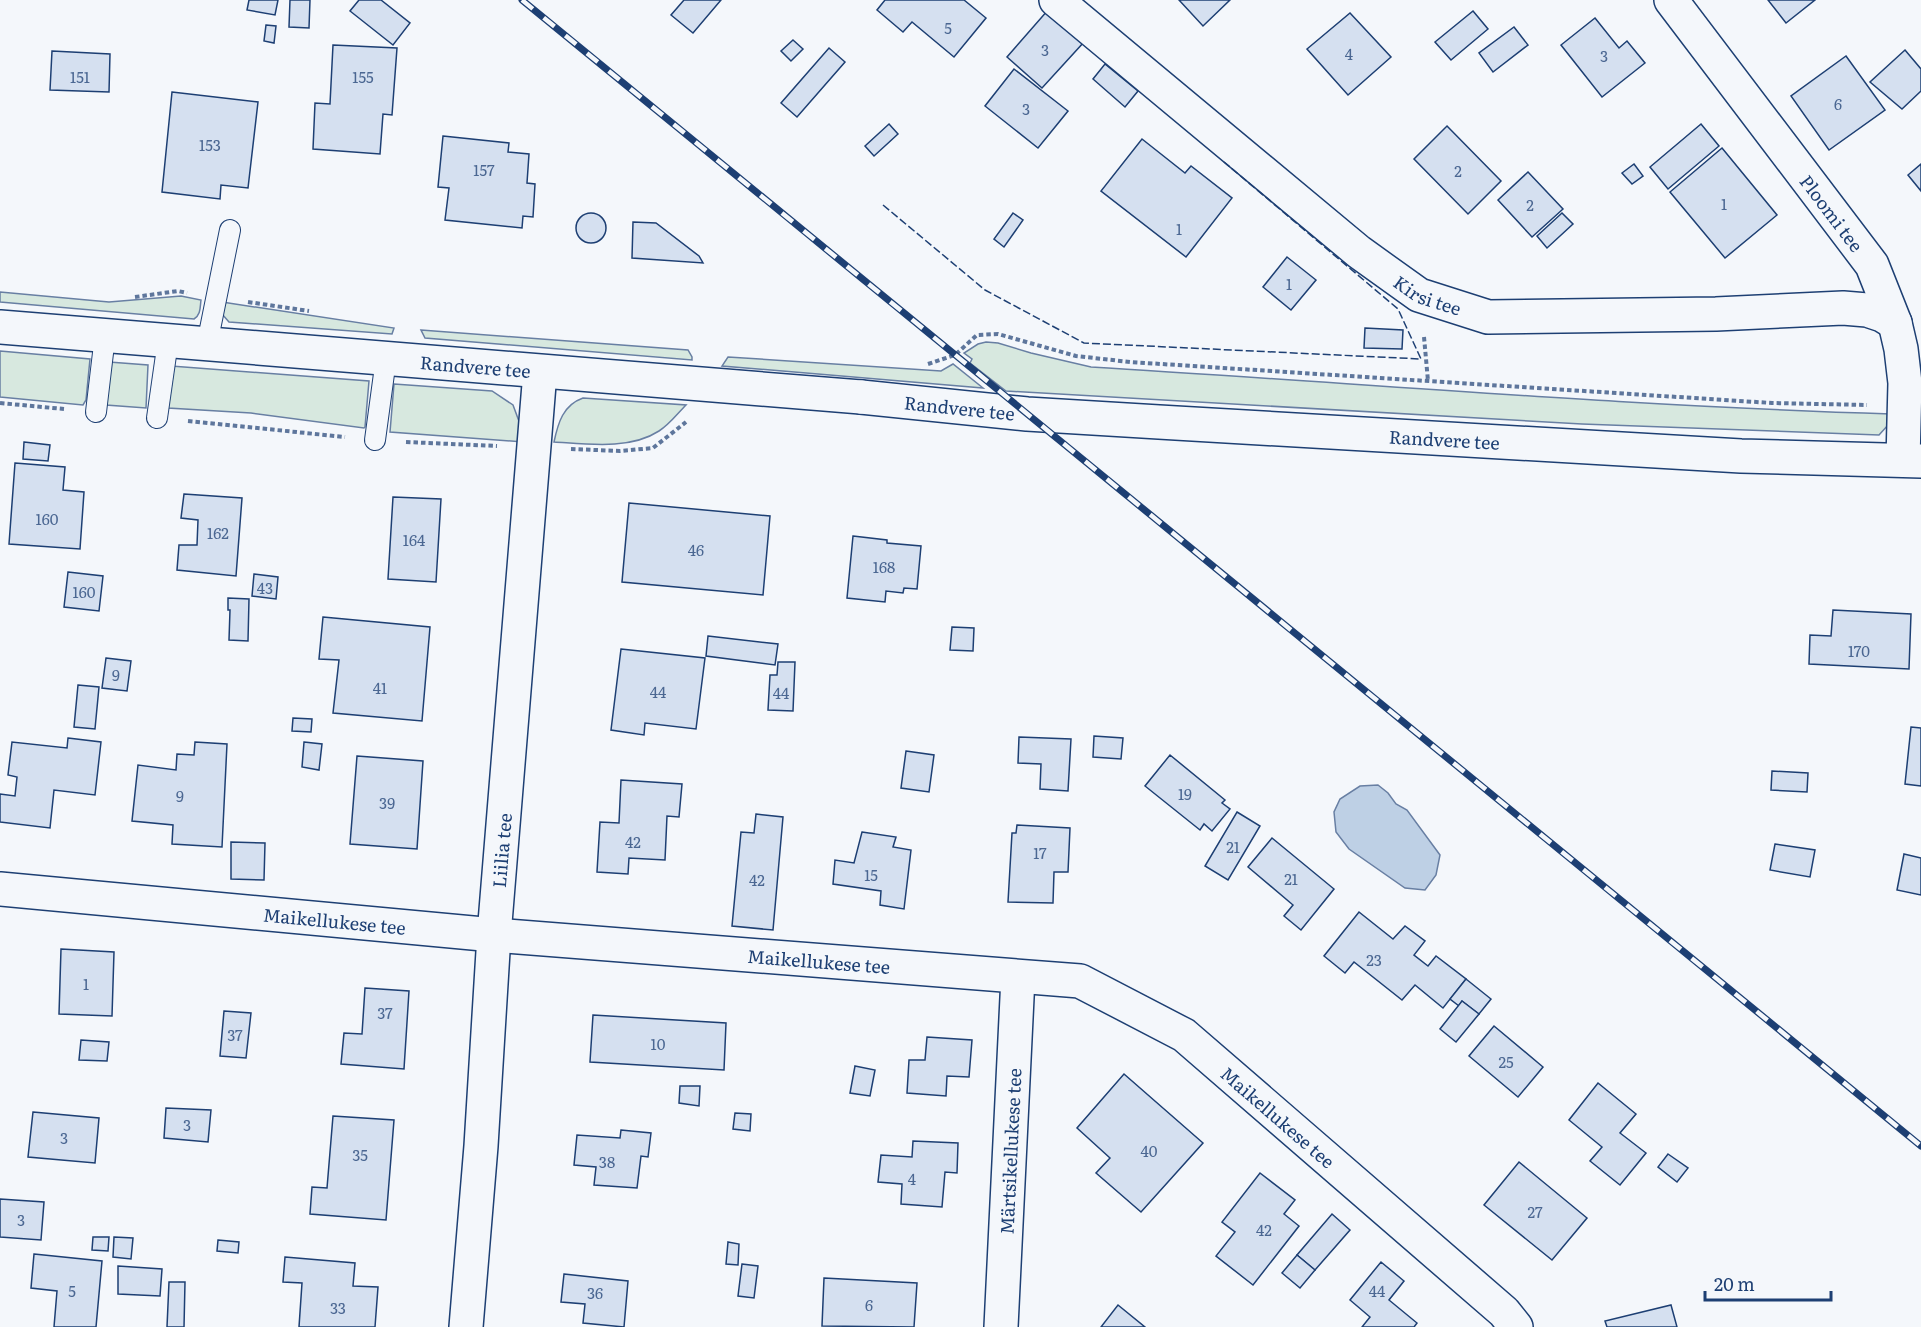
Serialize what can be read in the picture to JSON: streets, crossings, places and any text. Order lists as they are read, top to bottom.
{
  "streets": {
    "street": [
      "Ploomi tee",
      "Kirsi tee",
      "Randvere tee",
      "Liilia tee",
      "Maikellukese tee",
      "Märtsikellukese tee"
    ]
  },
  "crossings": [
    ["Ploomi tee", "Kirsi tee"],
    ["Ploomi tee", "Randvere tee"],
    ["Randvere tee", "Liilia tee"],
    ["Liilia tee", "Maikellukese tee"],
    ["Maikellukese tee", "Märtsikellukese tee"]
  ],
  "house_numbers": [
    "5",
    "3",
    "4",
    "3",
    "151",
    "155",
    "6",
    "3",
    "153",
    "157",
    "2",
    "1",
    "2",
    "1",
    "1",
    "160",
    "162",
    "164",
    "46",
    "168",
    "43",
    "160",
    "170",
    "9",
    "41",
    "44",
    "44",
    "19",
    "9",
    "39",
    "42",
    "21",
    "17",
    "15",
    "21",
    "42",
    "23",
    "1",
    "37",
    "37",
    "10",
    "25",
    "3",
    "3",
    "40",
    "35",
    "38",
    "4",
    "27",
    "3",
    "42",
    "5",
    "44",
    "36",
    "6",
    "33"
  ],
  "scale_bar": "20 m"
}
